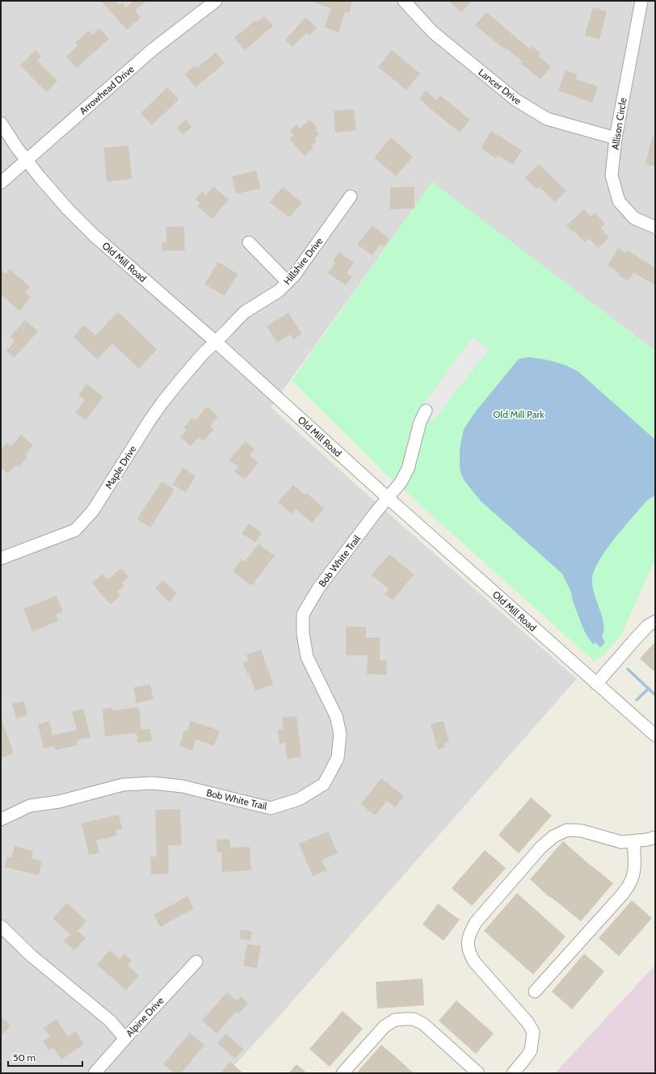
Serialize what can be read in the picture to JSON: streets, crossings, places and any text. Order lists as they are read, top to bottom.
{
  "streets": {
    "street": [
      "Lancer Drive",
      "Arrowhead Drive",
      "Allison Circle",
      "Hillshire Drive",
      "Old Mill Road",
      "Maple Drive",
      "Bob White Trail",
      "Alpine Drive"
    ]
  },
  "crossings": [
    ["Lancer Drive", "Allison Circle"],
    ["Arrowhead Drive", "Old Mill Road"],
    ["Hillshire Drive", "Old Mill Road"],
    ["Hillshire Drive", "Maple Drive"],
    ["Old Mill Road", "Maple Drive"],
    ["Old Mill Road", "Bob White Trail"]
  ],
  "parks": ["Old Mill Park"],
  "scale_bar": "50 m"
}
